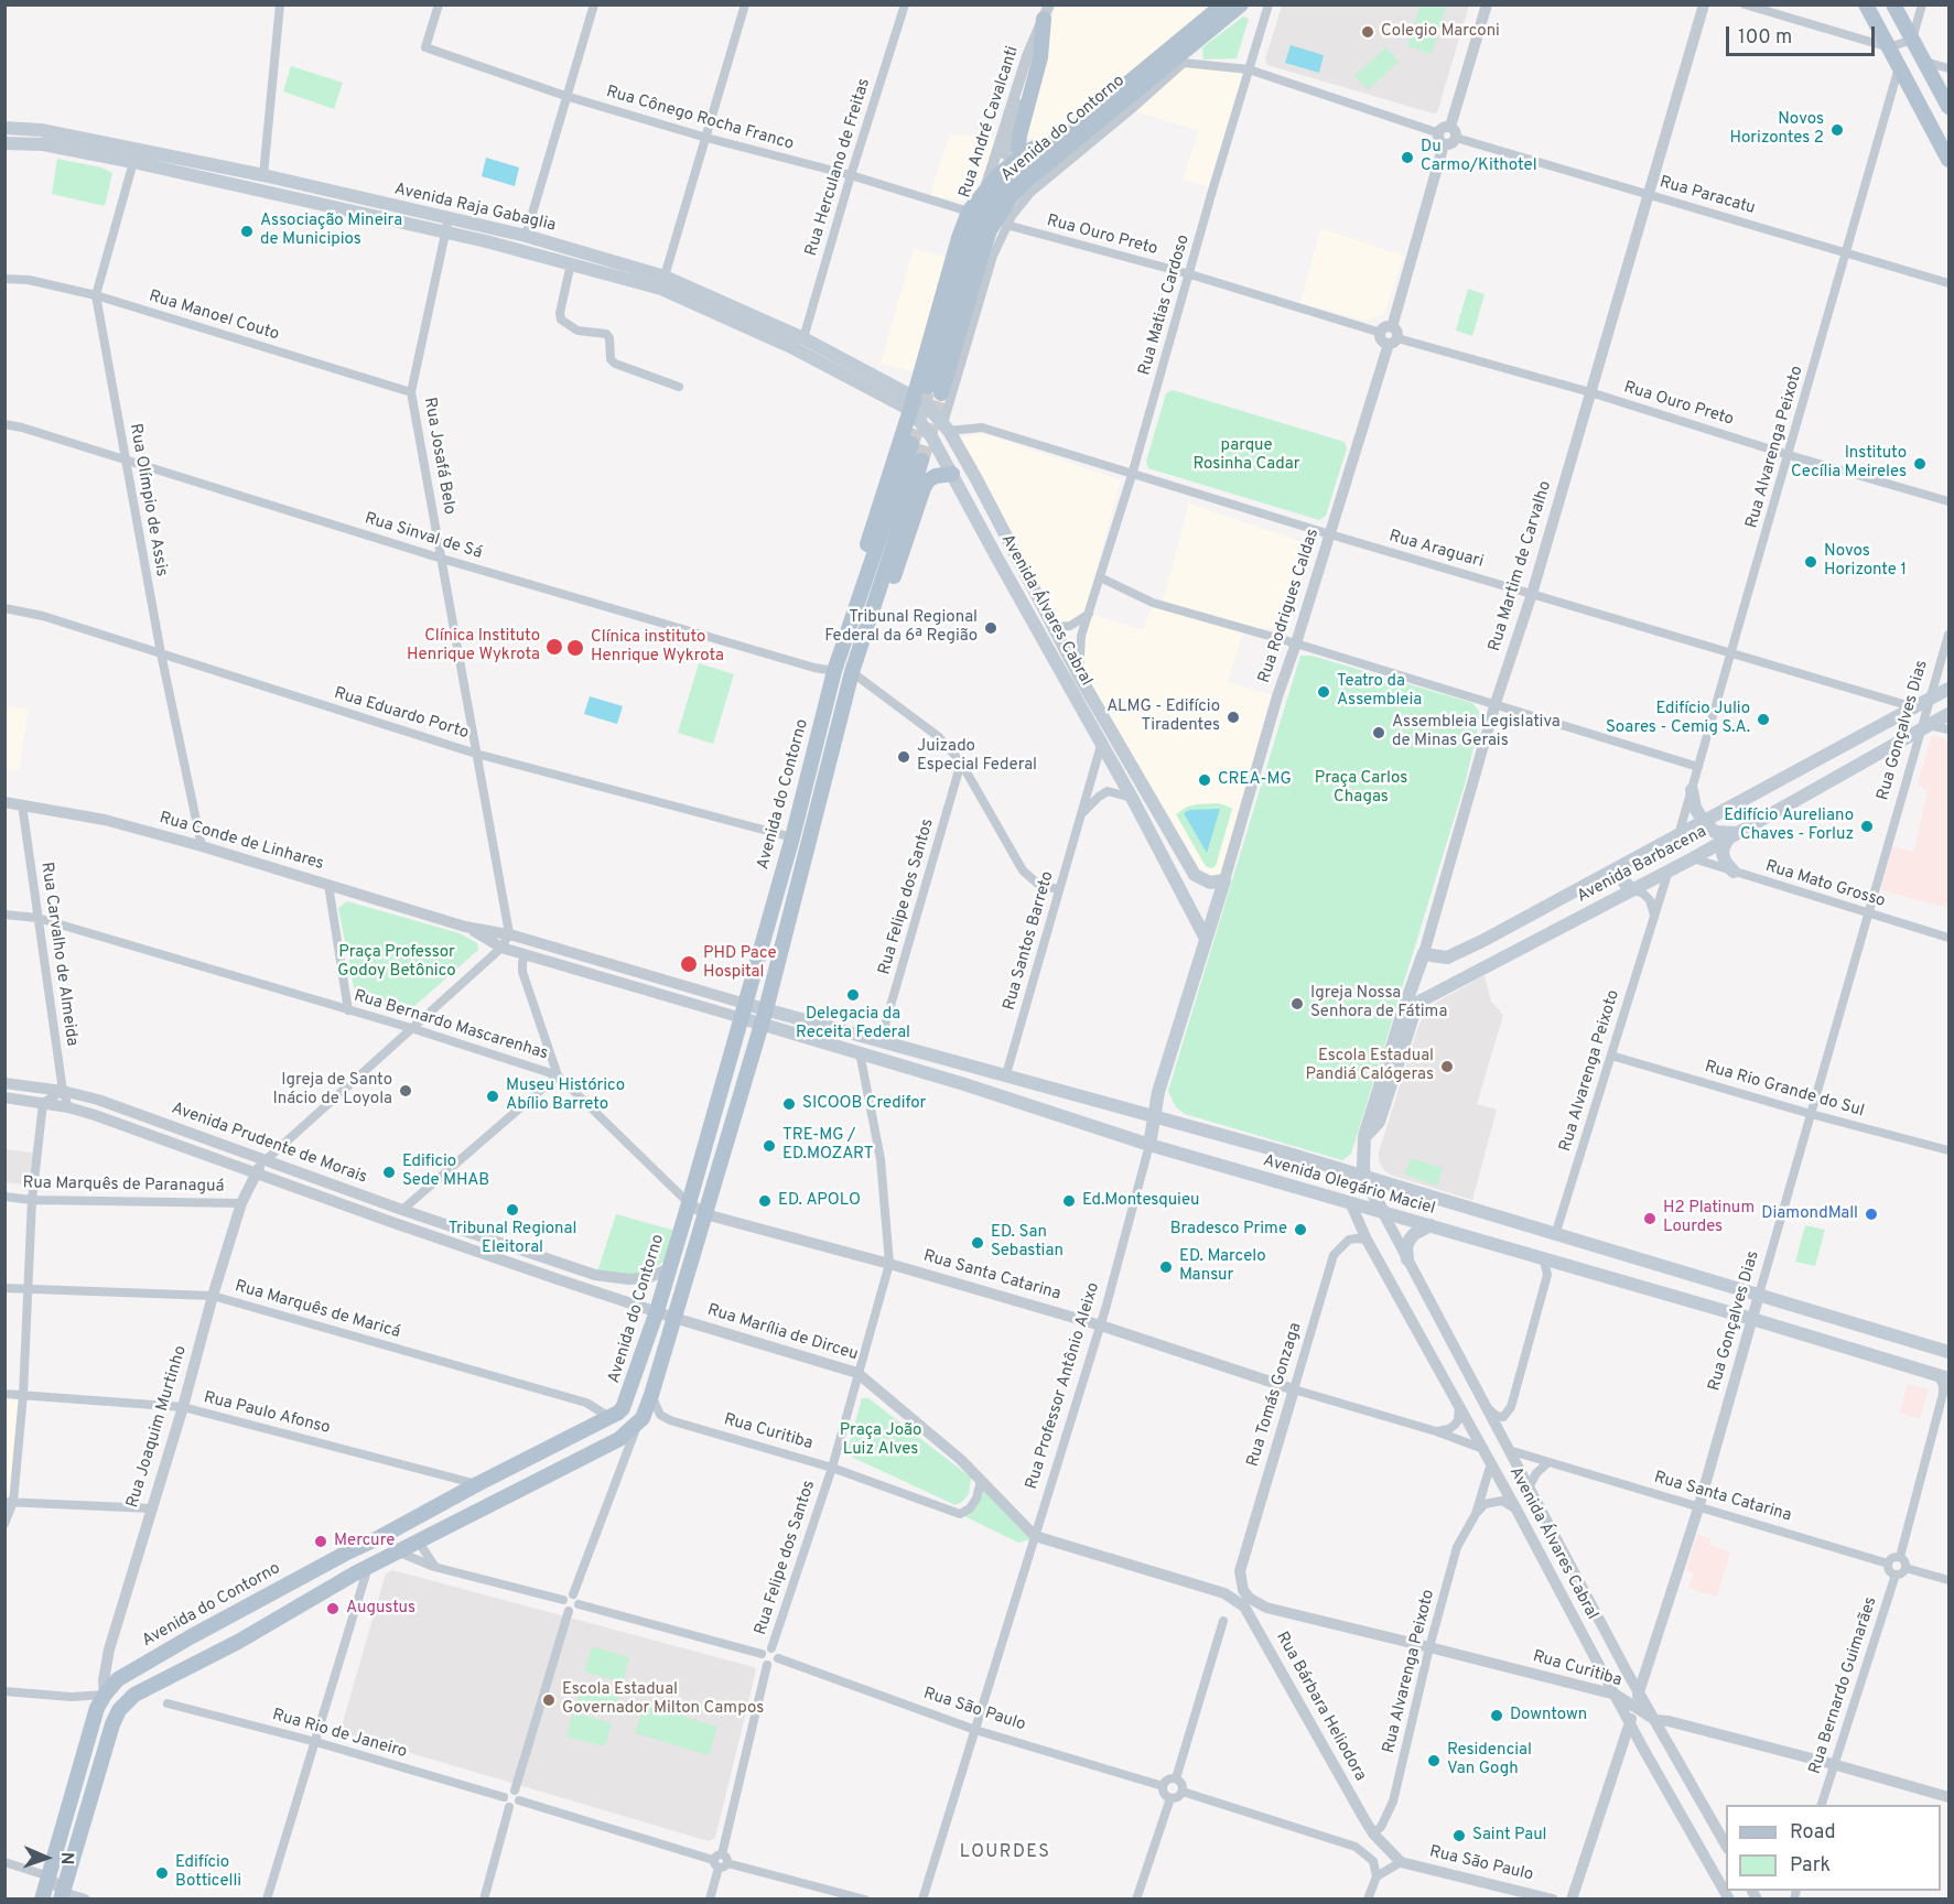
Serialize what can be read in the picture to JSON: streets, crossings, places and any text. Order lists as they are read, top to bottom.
{
  "streets": {
    "main road": [
      "Avenida do Contorno",
      "Avenida Raja Gabaglia",
      "Rua Martim de Carvalho",
      "Avenida Álvares Cabral",
      "Avenida Barbacena",
      "Avenida Olegário Maciel",
      "Rua Professor Antônio Aleixo"
    ],
    "street": [
      "Rua Cônego Rocha Franco",
      "Rua André Cavalcanti",
      "Rua Herculano de Freitas",
      "Rua Paracatu",
      "Rua Ouro Preto",
      "Rua Matias Cardoso",
      "Rua Manoel Couto",
      "Rua Alvarenga Peixoto",
      "Rua Josafá Belo",
      "Rua Olímpio de Assis",
      "Rua Sinval de Sá",
      "Rua Araguari",
      "Rua Rodrigues Caldas",
      "Rua Eduardo Porto",
      "Rua Gonçalves Dias",
      "Rua Conde de Linhares",
      "Rua Mato Grosso",
      "Rua Felipe dos Santos",
      "Rua Santos Barreto",
      "Rua Carvalho de Almeida",
      "Rua Bernardo Mascarenhas",
      "Rua Rio Grande do Sul",
      "Avenida Prudente de Morais",
      "Rua Marquês de Paranaguá",
      "Rua Santa Catarina",
      "Rua Marquês de Maricá",
      "Rua Marília de Dirceu",
      "Rua Tomás Gonzaga",
      "Rua Paulo Afonso",
      "Rua Joaquim Murtinho",
      "Rua Curitiba",
      "Rua Bernardo Guimarães",
      "Rua Bárbara Heliodora",
      "Rua São Paulo",
      "Rua Rio de Janeiro"
    ]
  },
  "crossings": [
    ["Rua Cônego Rocha Franco", "Rua Herculano de Freitas"],
    ["Rua André Cavalcanti", "Avenida do Contorno"],
    ["Avenida do Contorno", "Rua Ouro Preto"],
    ["Avenida do Contorno", "Rua Matias Cardoso"],
    ["Avenida do Contorno", "Rua Sinval de Sá"],
    ["Avenida do Contorno", "Rua Araguari"],
    ["Avenida do Contorno", "Avenida Álvares Cabral"],
    ["Avenida do Contorno", "Rua Eduardo Porto"],
    ["Avenida do Contorno", "Rua Conde de Linhares"],
    ["Avenida do Contorno", "Rua Bernardo Mascarenhas"],
    ["Avenida do Contorno", "Avenida Prudente de Morais"],
    ["Avenida do Contorno", "Avenida Olegário Maciel"],
    ["Avenida do Contorno", "Rua Santa Catarina"],
    ["Avenida do Contorno", "Rua Marquês de Maricá"],
    ["Avenida do Contorno", "Rua Marília de Dirceu"],
    ["Avenida do Contorno", "Rua Paulo Afonso"],
    ["Avenida do Contorno", "Rua Joaquim Murtinho"],
    ["Rua Herculano de Freitas", "Avenida Raja Gabaglia"],
    ["Rua Paracatu", "Rua Alvarenga Peixoto"],
    ["Rua Paracatu", "Rua Martim de Carvalho"],
    ["Avenida Raja Gabaglia", "Rua Josafá Belo"],
    ["Avenida Raja Gabaglia", "Rua Olímpio de Assis"],
    ["Avenida Raja Gabaglia", "Avenida Álvares Cabral"],
    ["Rua Ouro Preto", "Rua Matias Cardoso"],
    ["Rua Ouro Preto", "Rua Alvarenga Peixoto"],
    ["Rua Ouro Preto", "Rua Martim de Carvalho"],
    ["Rua Ouro Preto", "Rua Rodrigues Caldas"],
    ["Rua Matias Cardoso", "Rua Araguari"],
    ["Rua Matias Cardoso", "Avenida Álvares Cabral"],
    ["Rua Manoel Couto", "Rua Josafá Belo"],
    ["Rua Manoel Couto", "Rua Olímpio de Assis"],
    ["Rua Alvarenga Peixoto", "Rua Araguari"],
    ["Rua Alvarenga Peixoto", "Avenida Álvares Cabral"],
    ["Rua Alvarenga Peixoto", "Avenida Barbacena"],
    ["Rua Alvarenga Peixoto", "Rua Rio Grande do Sul"],
    ["Rua Alvarenga Peixoto", "Avenida Olegário Maciel"],
    ["Rua Alvarenga Peixoto", "Rua Curitiba"],
    ["Rua Alvarenga Peixoto", "Rua Bárbara Heliodora"],
    ["Rua Josafá Belo", "Rua Sinval de Sá"],
    ["Rua Josafá Belo", "Rua Eduardo Porto"],
    ["Rua Josafá Belo", "Rua Conde de Linhares"],
    ["Rua Olímpio de Assis", "Rua Sinval de Sá"],
    ["Rua Olímpio de Assis", "Rua Eduardo Porto"],
    ["Rua Olímpio de Assis", "Rua Conde de Linhares"],
    ["Rua Araguari", "Rua Martim de Carvalho"],
    ["Rua Araguari", "Rua Rodrigues Caldas"],
    ["Rua Araguari", "Avenida Álvares Cabral"],
    ["Rua Araguari", "Avenida Barbacena"],
    ["Rua Martim de Carvalho", "Avenida Álvares Cabral"],
    ["Rua Martim de Carvalho", "Avenida Barbacena"],
    ["Rua Martim de Carvalho", "Avenida Olegário Maciel"],
    ["Rua Rodrigues Caldas", "Avenida Álvares Cabral"],
    ["Rua Rodrigues Caldas", "Rua Professor Antônio Aleixo"],
    ["Avenida Álvares Cabral", "Rua Gonçalves Dias"],
    ["Avenida Álvares Cabral", "Rua Santos Barreto"],
    ["Avenida Álvares Cabral", "Avenida Olegário Maciel"],
    ["Avenida Álvares Cabral", "Rua Santa Catarina"],
    ["Avenida Álvares Cabral", "Rua Professor Antônio Aleixo"],
    ["Avenida Álvares Cabral", "Rua Tomás Gonzaga"],
    ["Avenida Álvares Cabral", "Rua Curitiba"],
    ["Rua Gonçalves Dias", "Avenida Barbacena"],
    ["Rua Gonçalves Dias", "Rua Mato Grosso"],
    ["Rua Gonçalves Dias", "Rua Rio Grande do Sul"],
    ["Rua Gonçalves Dias", "Avenida Olegário Maciel"],
    ["Rua Gonçalves Dias", "Rua Santa Catarina"],
    ["Rua Gonçalves Dias", "Rua Curitiba"],
    ["Rua Conde de Linhares", "Rua Carvalho de Almeida"],
    ["Rua Conde de Linhares", "Avenida Olegário Maciel"],
    ["Avenida Barbacena", "Rua Mato Grosso"],
    ["Rua Felipe dos Santos", "Avenida Olegário Maciel"],
    ["Rua Felipe dos Santos", "Rua Santa Catarina"],
    ["Rua Felipe dos Santos", "Rua Marília de Dirceu"],
    ["Rua Felipe dos Santos", "Rua Curitiba"],
    ["Rua Felipe dos Santos", "Rua São Paulo"],
    ["Rua Santos Barreto", "Avenida Olegário Maciel"],
    ["Rua Carvalho de Almeida", "Rua Bernardo Mascarenhas"],
    ["Rua Carvalho de Almeida", "Avenida Prudente de Morais"],
    ["Rua Bernardo Mascarenhas", "Rua Santa Catarina"],
    ["Avenida Prudente de Morais", "Rua Marília de Dirceu"],
    ["Avenida Prudente de Morais", "Rua Joaquim Murtinho"],
    ["Rua Marquês de Paranaguá", "Rua Joaquim Murtinho"],
    ["Avenida Olegário Maciel", "Rua Professor Antônio Aleixo"],
    ["Rua Santa Catarina", "Rua Professor Antônio Aleixo"],
    ["Rua Santa Catarina", "Rua Tomás Gonzaga"],
    ["Rua Santa Catarina", "Rua Bernardo Guimarães"],
    ["Rua Marquês de Maricá", "Rua Joaquim Murtinho"],
    ["Rua Marília de Dirceu", "Rua Professor Antônio Aleixo"],
    ["Rua Marília de Dirceu", "Rua Curitiba"],
    ["Rua Marília de Dirceu", "Rua Bárbara Heliodora"],
    ["Rua Professor Antônio Aleixo", "Rua Bárbara Heliodora"],
    ["Rua Professor Antônio Aleixo", "Rua São Paulo"],
    ["Rua Tomás Gonzaga", "Rua Curitiba"],
    ["Rua Paulo Afonso", "Rua Joaquim Murtinho"],
    ["Rua Curitiba", "Rua Bernardo Guimarães"]
  ],
  "districts": ["LOURDES"],
  "parks": [
    "parque Rosinha Cadar",
    "Praça Carlos Chagas",
    "Praça Professor Godoy Betônico",
    "Praça João Luiz Alves"
  ],
  "places": [
    "Colegio Marconi",
    "Novos Horizontes 2",
    "Du Carmo/Kithotel",
    "Associação Mineira de Municipios",
    "Instituto Cecília Meireles",
    "Novos Horizonte 1",
    "Tribunal Regional Federal da 6ª Região",
    "Clínica Instituto Henrique Wykrota",
    "Clínica instituto Henrique Wykrota",
    "Teatro da Assembleia",
    "ALMG - Edifício Tiradentes",
    "Edifício Julio Soares - Cemig S.A.",
    "Assembleia Legislativa de Minas Gerais",
    "Juizado Especial Federal",
    "CREA-MG",
    "Edifício Aureliano Chaves - Forluz",
    "PHD Pace Hospital",
    "Delegacia da Receita Federal",
    "Igreja Nossa Senhora de Fátima",
    "Escola Estadual Pandiá Calógeras",
    "Igreja de Santo Inácio de Loyola",
    "Museu Histórico Abílio Barreto",
    "SICOOB Credifor",
    "TRE-MG / ED.MOZART",
    "Edificio Sede MHAB",
    "ED. APOLO",
    "Ed.Montesquieu",
    "Tribunal Regional Eleitoral",
    "DiamondMall",
    "H2 Platinum Lourdes",
    "Bradesco Prime",
    "ED. San Sebastian",
    "ED. Marcelo Mansur",
    "Mercure",
    "Augustus",
    "Escola Estadual Governador Milton Campos",
    "Downtown",
    "Residencial Van Gogh",
    "Saint Paul",
    "Edifício Botticelli"
  ],
  "legend": ["Road", "Park"],
  "scale_bar": "100 m",
  "north": "right"
}
